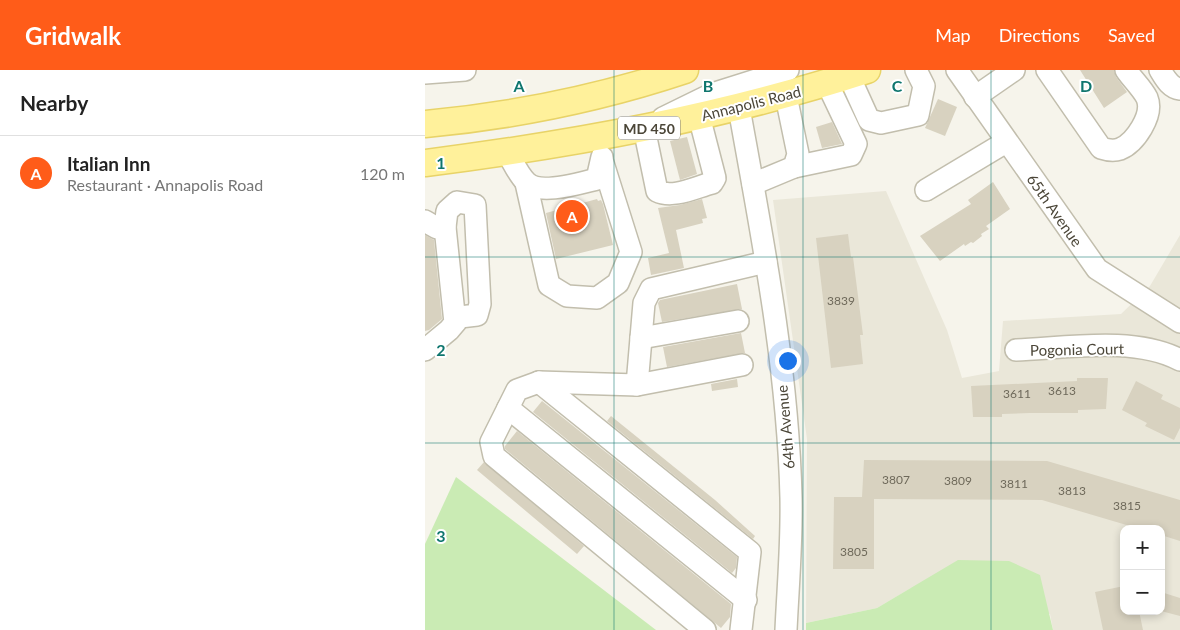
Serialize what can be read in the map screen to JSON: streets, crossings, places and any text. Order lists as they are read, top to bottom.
{
  "streets": {
    "main road": ["Annapolis Road", "MD 450"],
    "street": ["65th Avenue", "Pogonia Court", "64th Avenue"]
  },
  "crossings": [
    ["Annapolis Road", "64th Avenue"]
  ],
  "house_numbers": [
    "3839",
    "3613",
    "3611",
    "3807",
    "3809",
    "3811",
    "3813",
    "3815",
    "3805"
  ],
  "page": {
    "header": "Gridwalk",
    "nav": ["Map", "Directions", "Saved"],
    "heading": "Nearby",
    "list": [
      {
        "mark": "A",
        "name": "Italian Inn",
        "note": "Restaurant · Annapolis Road",
        "value": "120 m"
      }
    ],
    "pins": "A",
    "map_buttons": ["+", "−"]
  },
  "grid": {
    "columns": [
      "A",
      "B",
      "C",
      "D"
    ],
    "rows": ["1", "2", "3"]
  }
}
